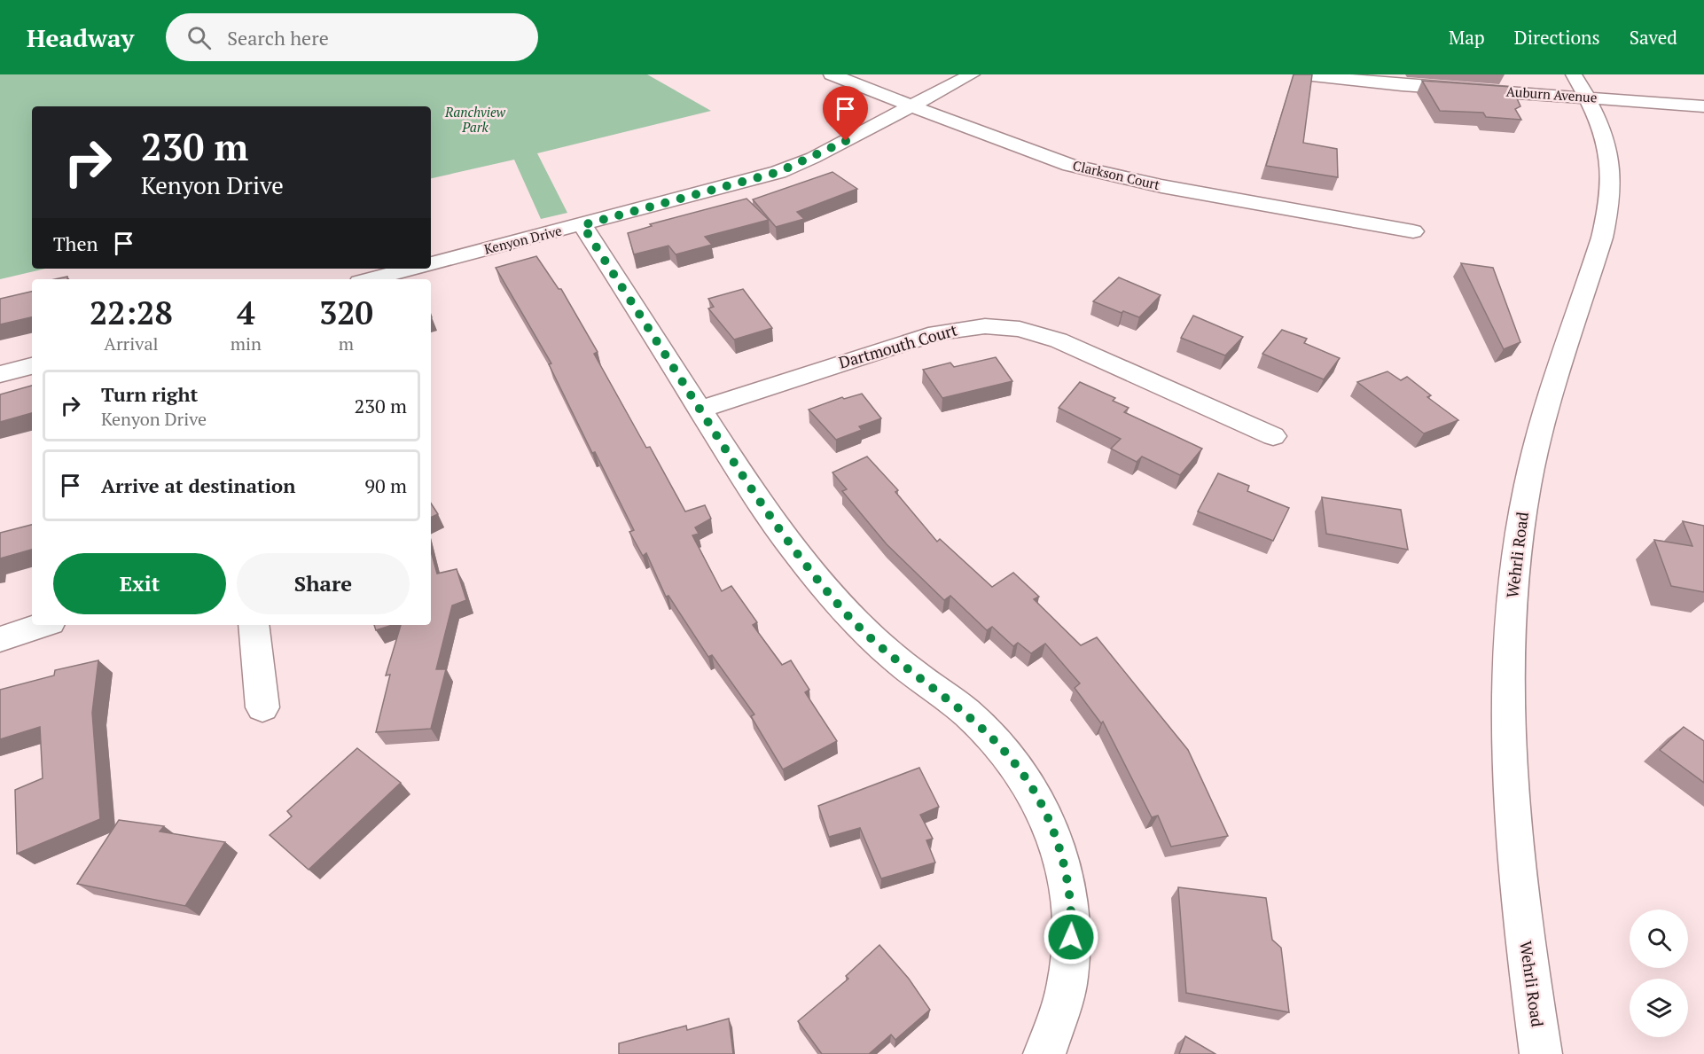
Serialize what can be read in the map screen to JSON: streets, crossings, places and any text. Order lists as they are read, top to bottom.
{
  "streets": {
    "street": [
      "Auburn Avenue",
      "Clarkson Court",
      "Kenyon Drive",
      "Dartmouth Court",
      "Wehrli Road"
    ]
  },
  "crossings": [
    ["Auburn Avenue", "Wehrli Road"],
    ["Clarkson Court", "Kenyon Drive"]
  ],
  "parks": ["Ranchview Park"],
  "page": {
    "header": "Headway",
    "search": "Search here",
    "nav": ["Map", "Directions", "Saved"],
    "turn": ["230 m", "Kenyon Drive"],
    "then": "Then",
    "eta": [
      "22:28",
      "Arrival",
      "4",
      "min",
      "320",
      "m"
    ],
    "list": [
      {
        "name": "Turn right",
        "note": "Kenyon Drive",
        "value": "230 m"
      },
      {
        "name": "Arrive at destination",
        "value": "90 m"
      }
    ],
    "buttons": ["Exit", "Share"]
  }
}
